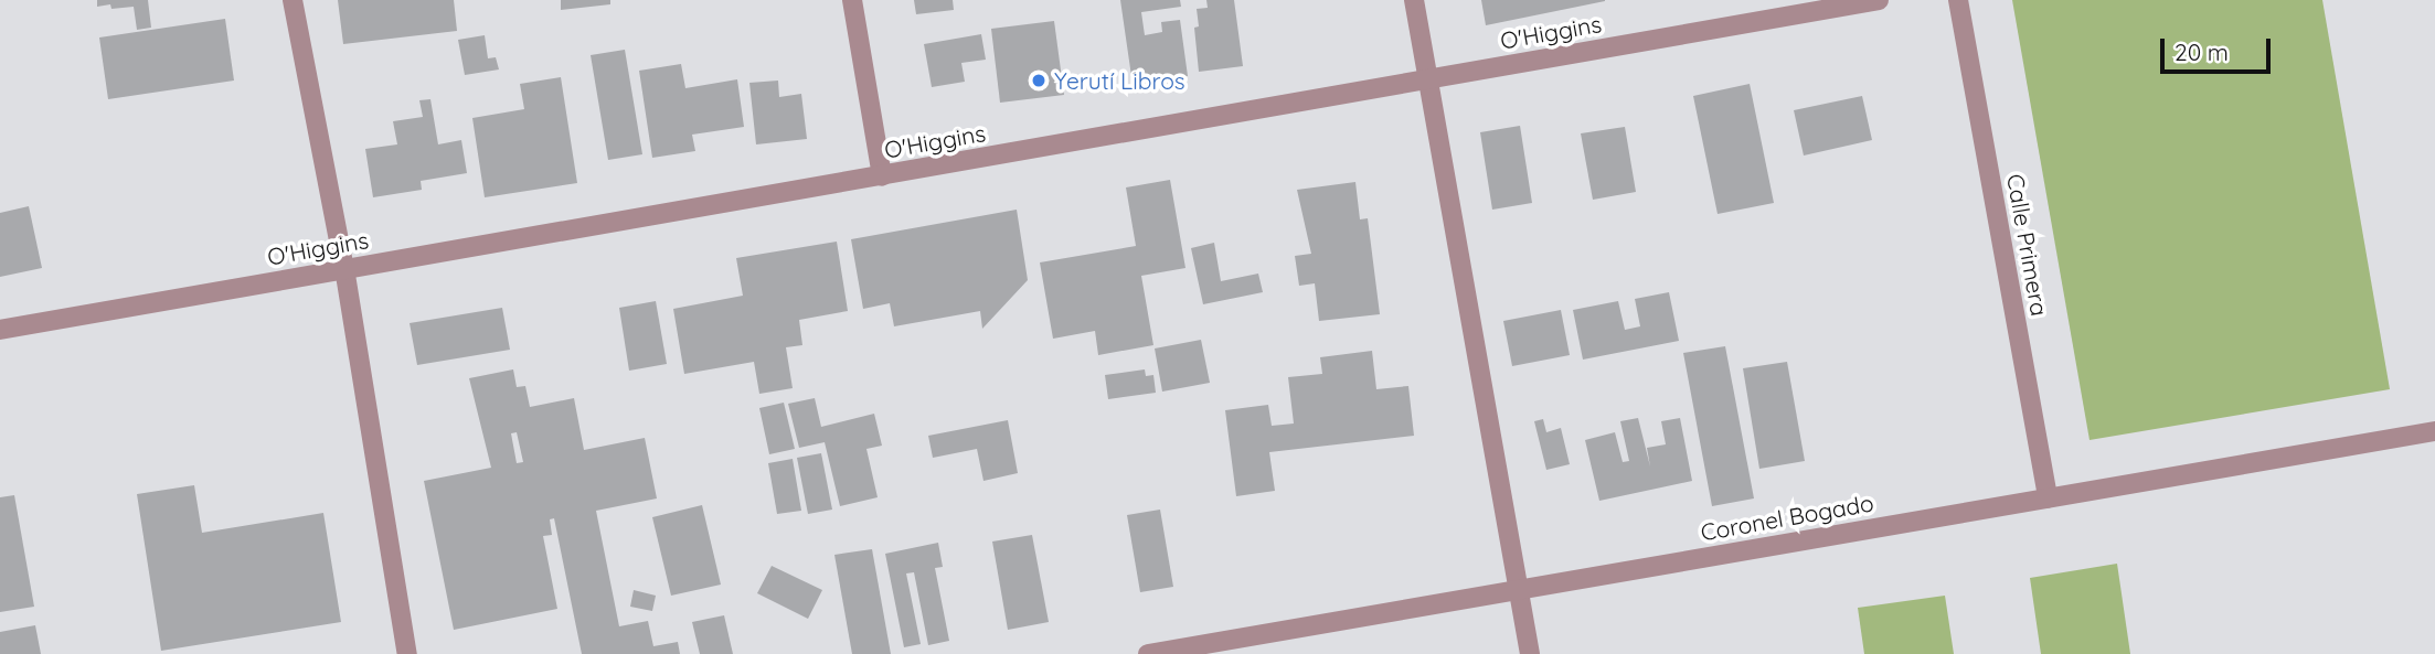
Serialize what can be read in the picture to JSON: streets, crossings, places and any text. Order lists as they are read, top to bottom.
{
  "streets": {
    "street": ["O'Higgins", "Calle Primera", "Coronel Bogado"]
  },
  "crossings": [
    ["Calle Primera", "Coronel Bogado"]
  ],
  "places": ["Yerutí Libros"],
  "scale_bar": "20 m"
}
